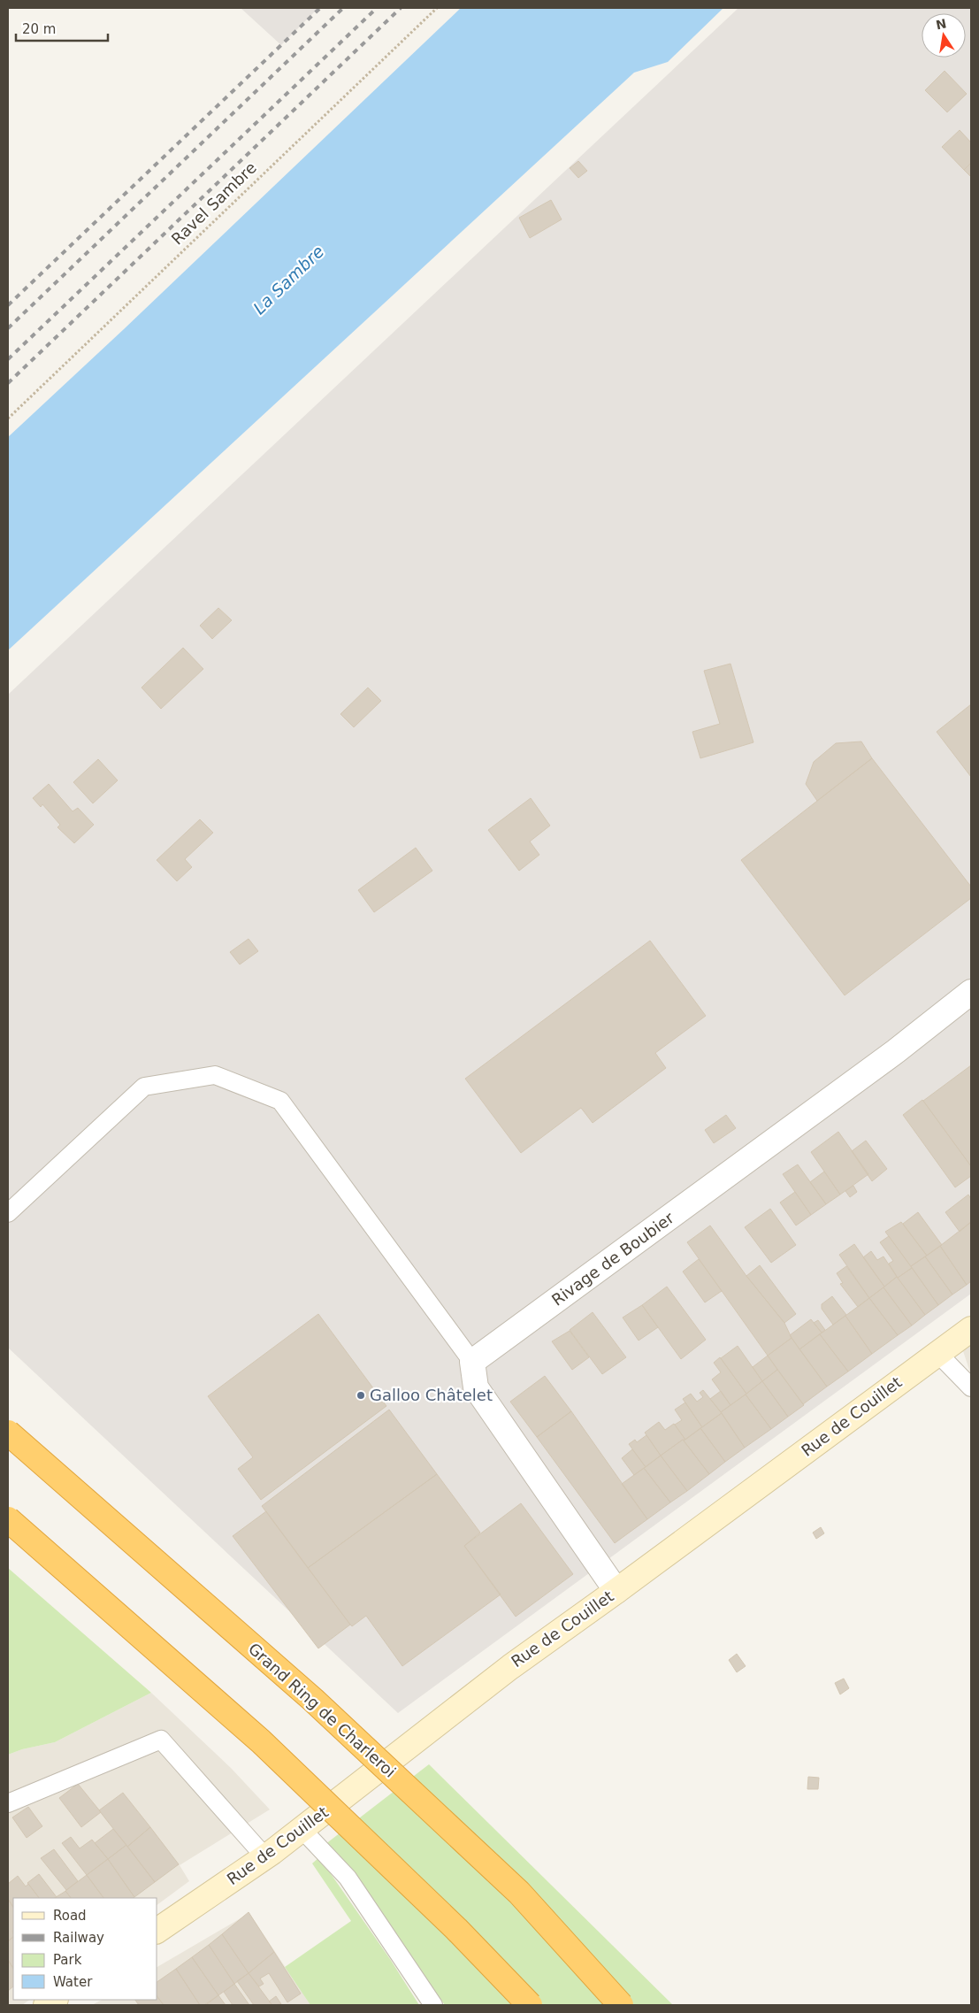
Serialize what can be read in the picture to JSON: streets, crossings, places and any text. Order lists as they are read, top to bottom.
{
  "streets": {
    "highway": ["Grand Ring de Charleroi"],
    "main road": ["Rue de Couillet"],
    "street": ["Rivage de Boubier"],
    "path": ["Ravel Sambre"]
  },
  "water": ["La Sambre"],
  "places": ["Galloo Châtelet"],
  "legend": [
    "Road",
    "Railway",
    "Park",
    "Water"
  ],
  "scale_bar": "20 m",
  "north": "top"
}
